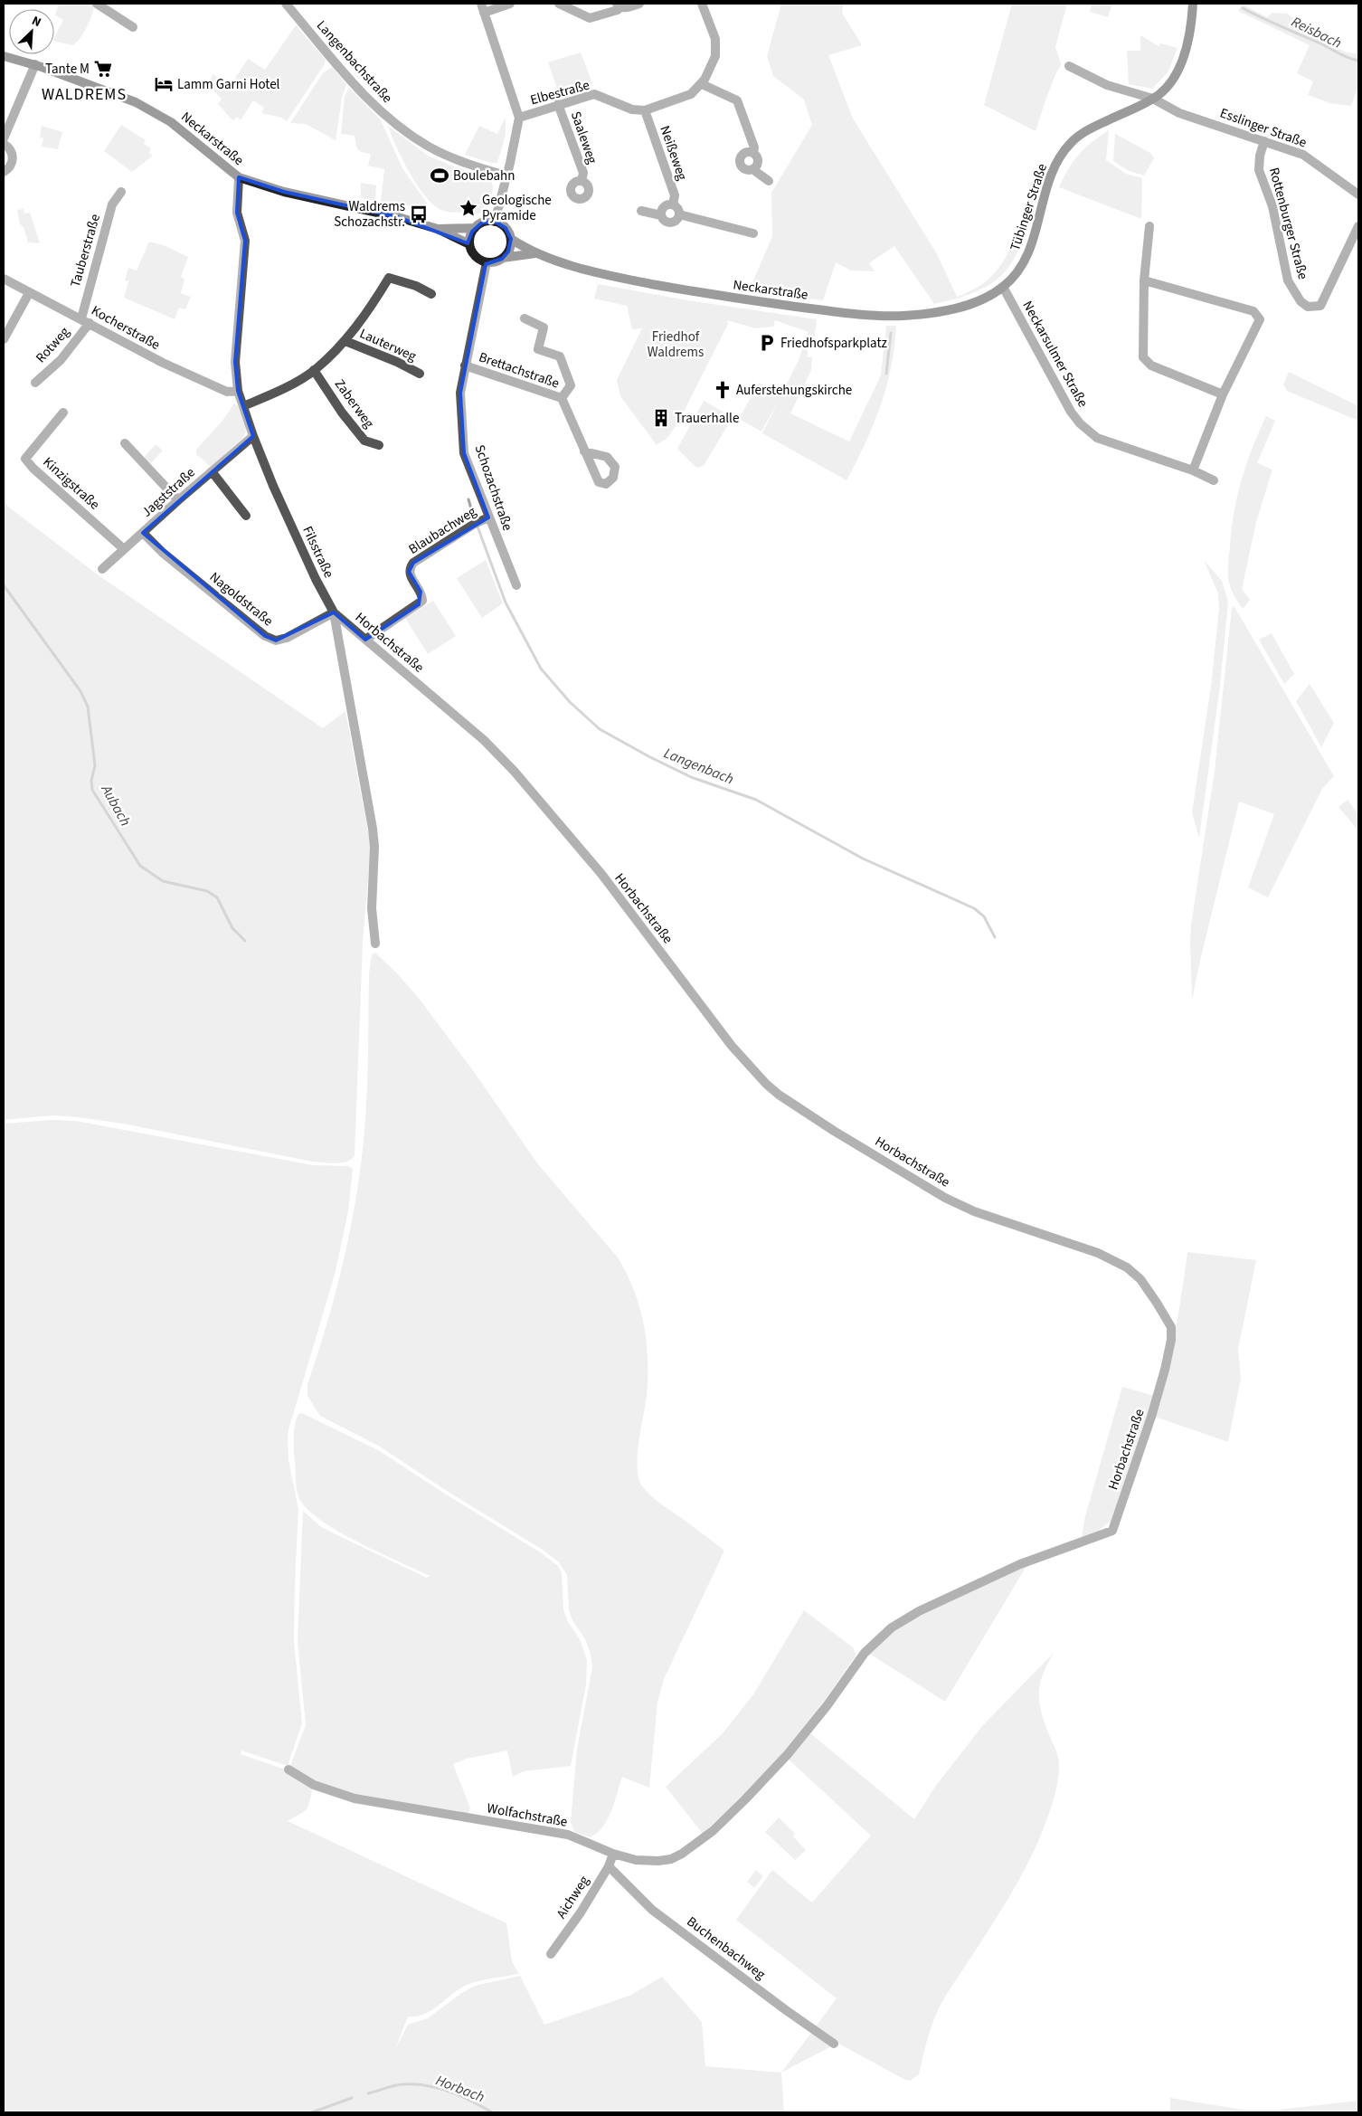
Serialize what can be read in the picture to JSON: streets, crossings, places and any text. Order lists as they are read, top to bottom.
{
  "streets": {
    "street": [
      "Langenbachstraße",
      "Elbestraße",
      "Esslinger Straße",
      "Saaleweg",
      "Neckarstraße",
      "Neißeweg",
      "Tübinger Straße",
      "Rottenburger Straße",
      "Tauberstraße",
      "Kocherstraße",
      "Rotweg",
      "Lauterweg",
      "Neckarsulmer Straße",
      "Brettachstraße",
      "Zaberweg",
      "Kinzigstraße",
      "Schozachstraße",
      "Jagststraße",
      "Blaubachweg",
      "Filsstraße",
      "Nagoldstraße",
      "Horbachstraße",
      "Wolfachstraße",
      "Aichweg",
      "Buchenbachweg"
    ]
  },
  "crossings": [
    ["Langenbachstraße", "Elbestraße"],
    ["Elbestraße", "Saaleweg"],
    ["Elbestraße", "Neckarstraße"],
    ["Elbestraße", "Neißeweg"],
    ["Elbestraße", "Schozachstraße"],
    ["Esslinger Straße", "Tübinger Straße"],
    ["Esslinger Straße", "Rottenburger Straße"],
    ["Neckarstraße", "Tübinger Straße"],
    ["Neckarstraße", "Neckarsulmer Straße"],
    ["Neckarstraße", "Schozachstraße"],
    ["Neckarstraße", "Filsstraße"],
    ["Tübinger Straße", "Neckarsulmer Straße"],
    ["Tauberstraße", "Kocherstraße"],
    ["Tauberstraße", "Rotweg"],
    ["Kocherstraße", "Rotweg"],
    ["Kocherstraße", "Filsstraße"],
    ["Brettachstraße", "Schozachstraße"],
    ["Kinzigstraße", "Jagststraße"],
    ["Schozachstraße", "Blaubachweg"],
    ["Jagststraße", "Filsstraße"],
    ["Jagststraße", "Nagoldstraße"],
    ["Blaubachweg", "Horbachstraße"],
    ["Filsstraße", "Nagoldstraße"],
    ["Filsstraße", "Horbachstraße"],
    ["Nagoldstraße", "Horbachstraße"],
    ["Horbachstraße", "Wolfachstraße"],
    ["Wolfachstraße", "Aichweg"],
    ["Aichweg", "Buchenbachweg"]
  ],
  "districts": ["WALDREMS"],
  "water": [
    "Reisbach",
    "Langenbach",
    "Aubach",
    "Horbach"
  ],
  "parks": ["Friedhof Waldrems"],
  "places": {
    "supermarket": ["Tante M"],
    "hotel": ["Lamm Garni Hotel"],
    "sports": ["Boulebahn"],
    "place": ["Geologische Pyramide"],
    "bus stop": ["Waldrems Schozachstr."],
    "parking": ["Friedhofsparkplatz"],
    "church": ["Auferstehungskirche"],
    "building": ["Trauerhalle"]
  },
  "north": "top right"
}
